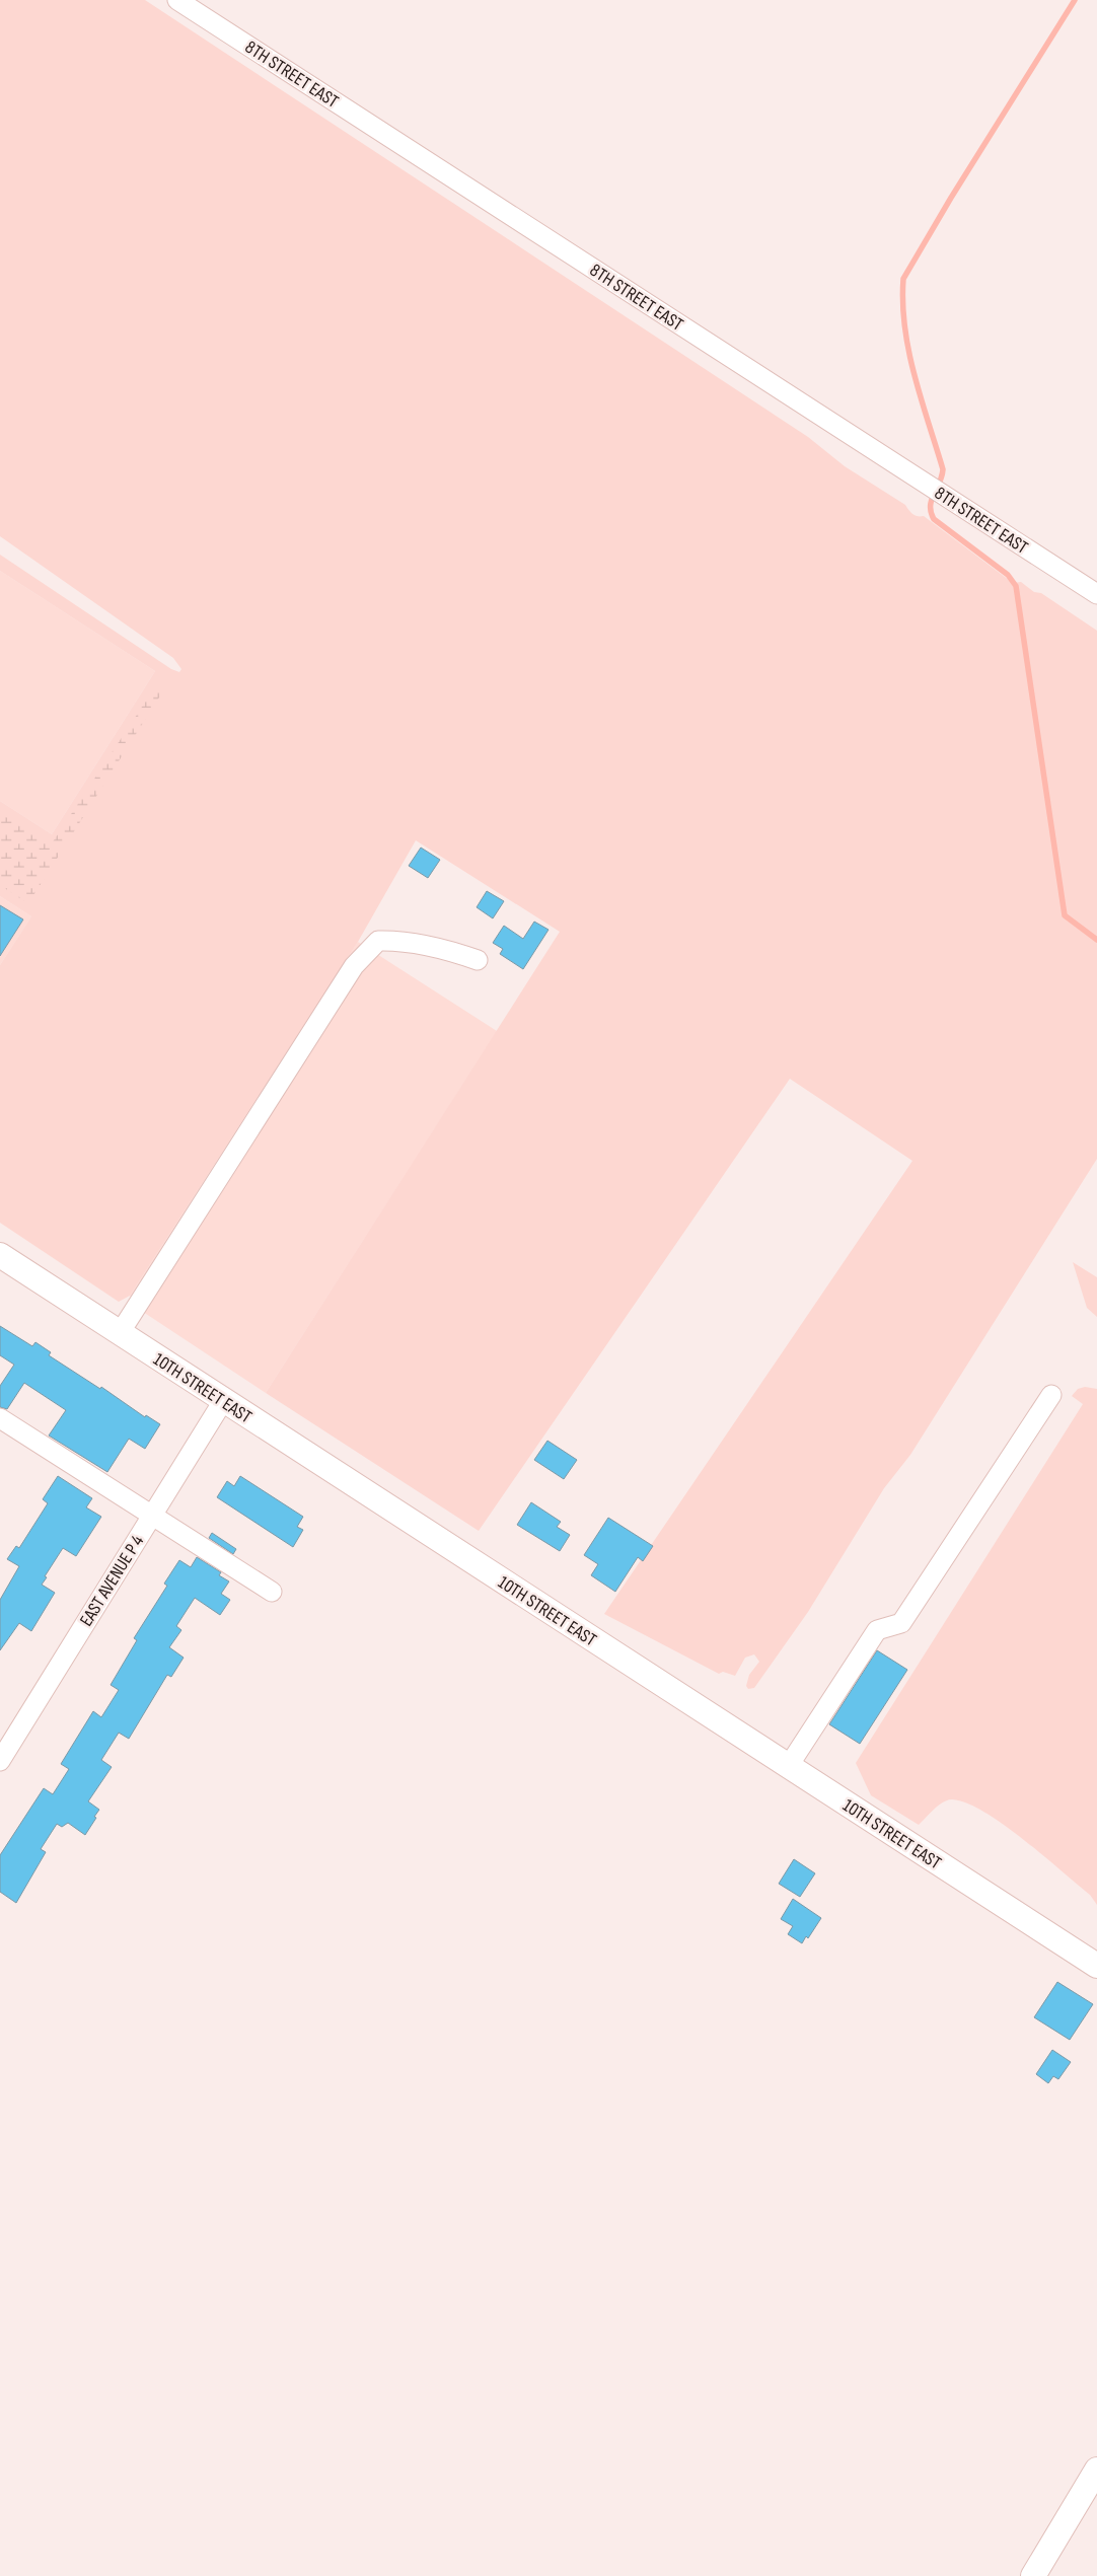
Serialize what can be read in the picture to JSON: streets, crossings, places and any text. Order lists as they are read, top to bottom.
{
  "streets": {
    "main road": ["10TH STREET EAST"],
    "street": ["8TH STREET EAST", "EAST AVENUE P 4"]
  },
  "crossings": [
    ["10TH STREET EAST", "EAST AVENUE P 4"]
  ]
}
